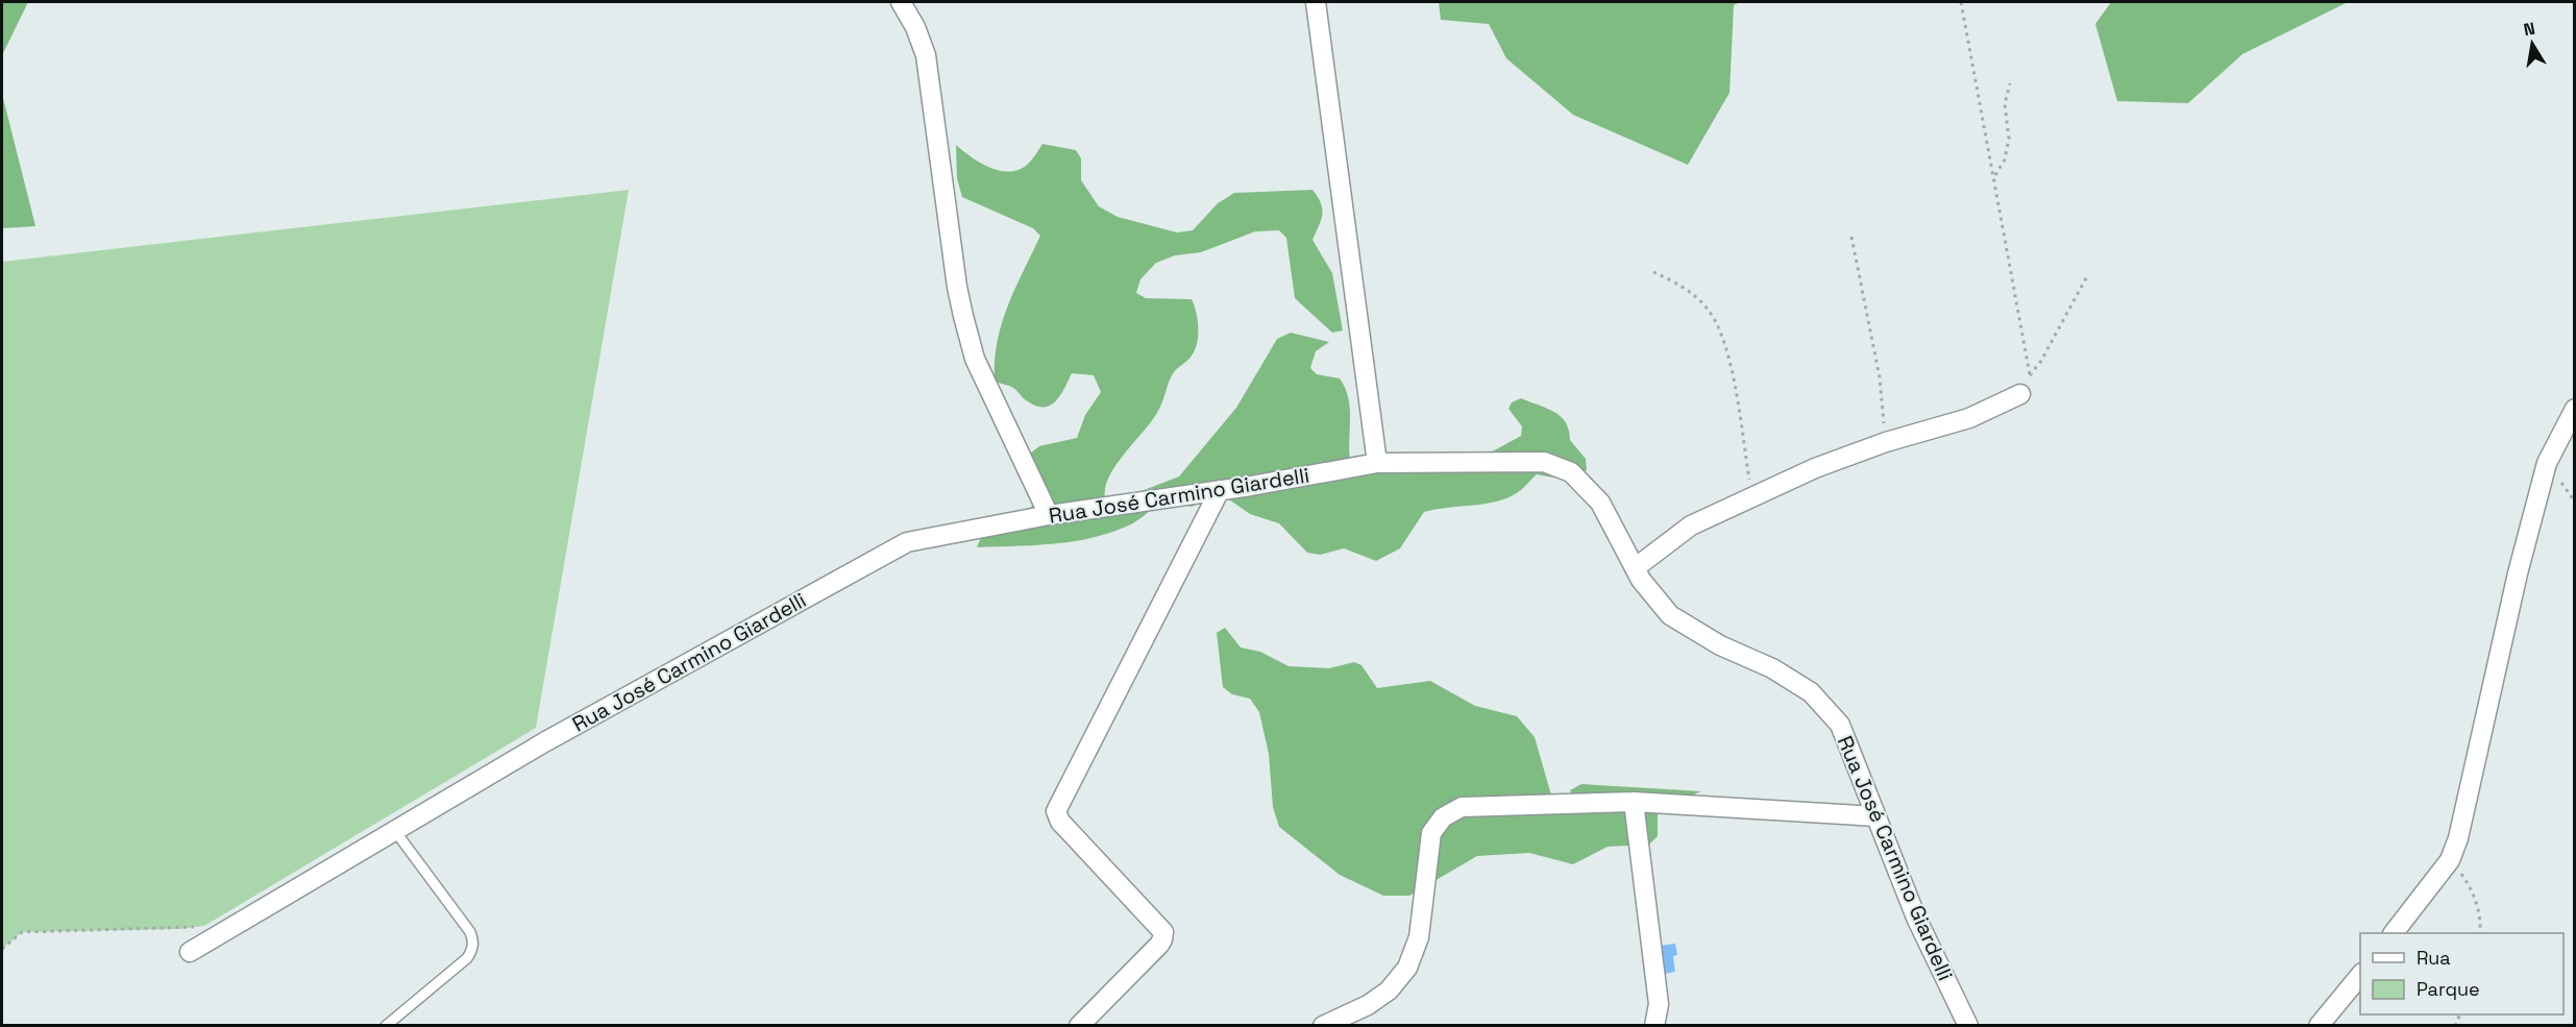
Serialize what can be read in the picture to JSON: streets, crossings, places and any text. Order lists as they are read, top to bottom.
{
  "streets": {
    "street": ["Rua José Carmino Giardelli"]
  },
  "legend": ["Rua", "Parque"],
  "north": "top"
}
